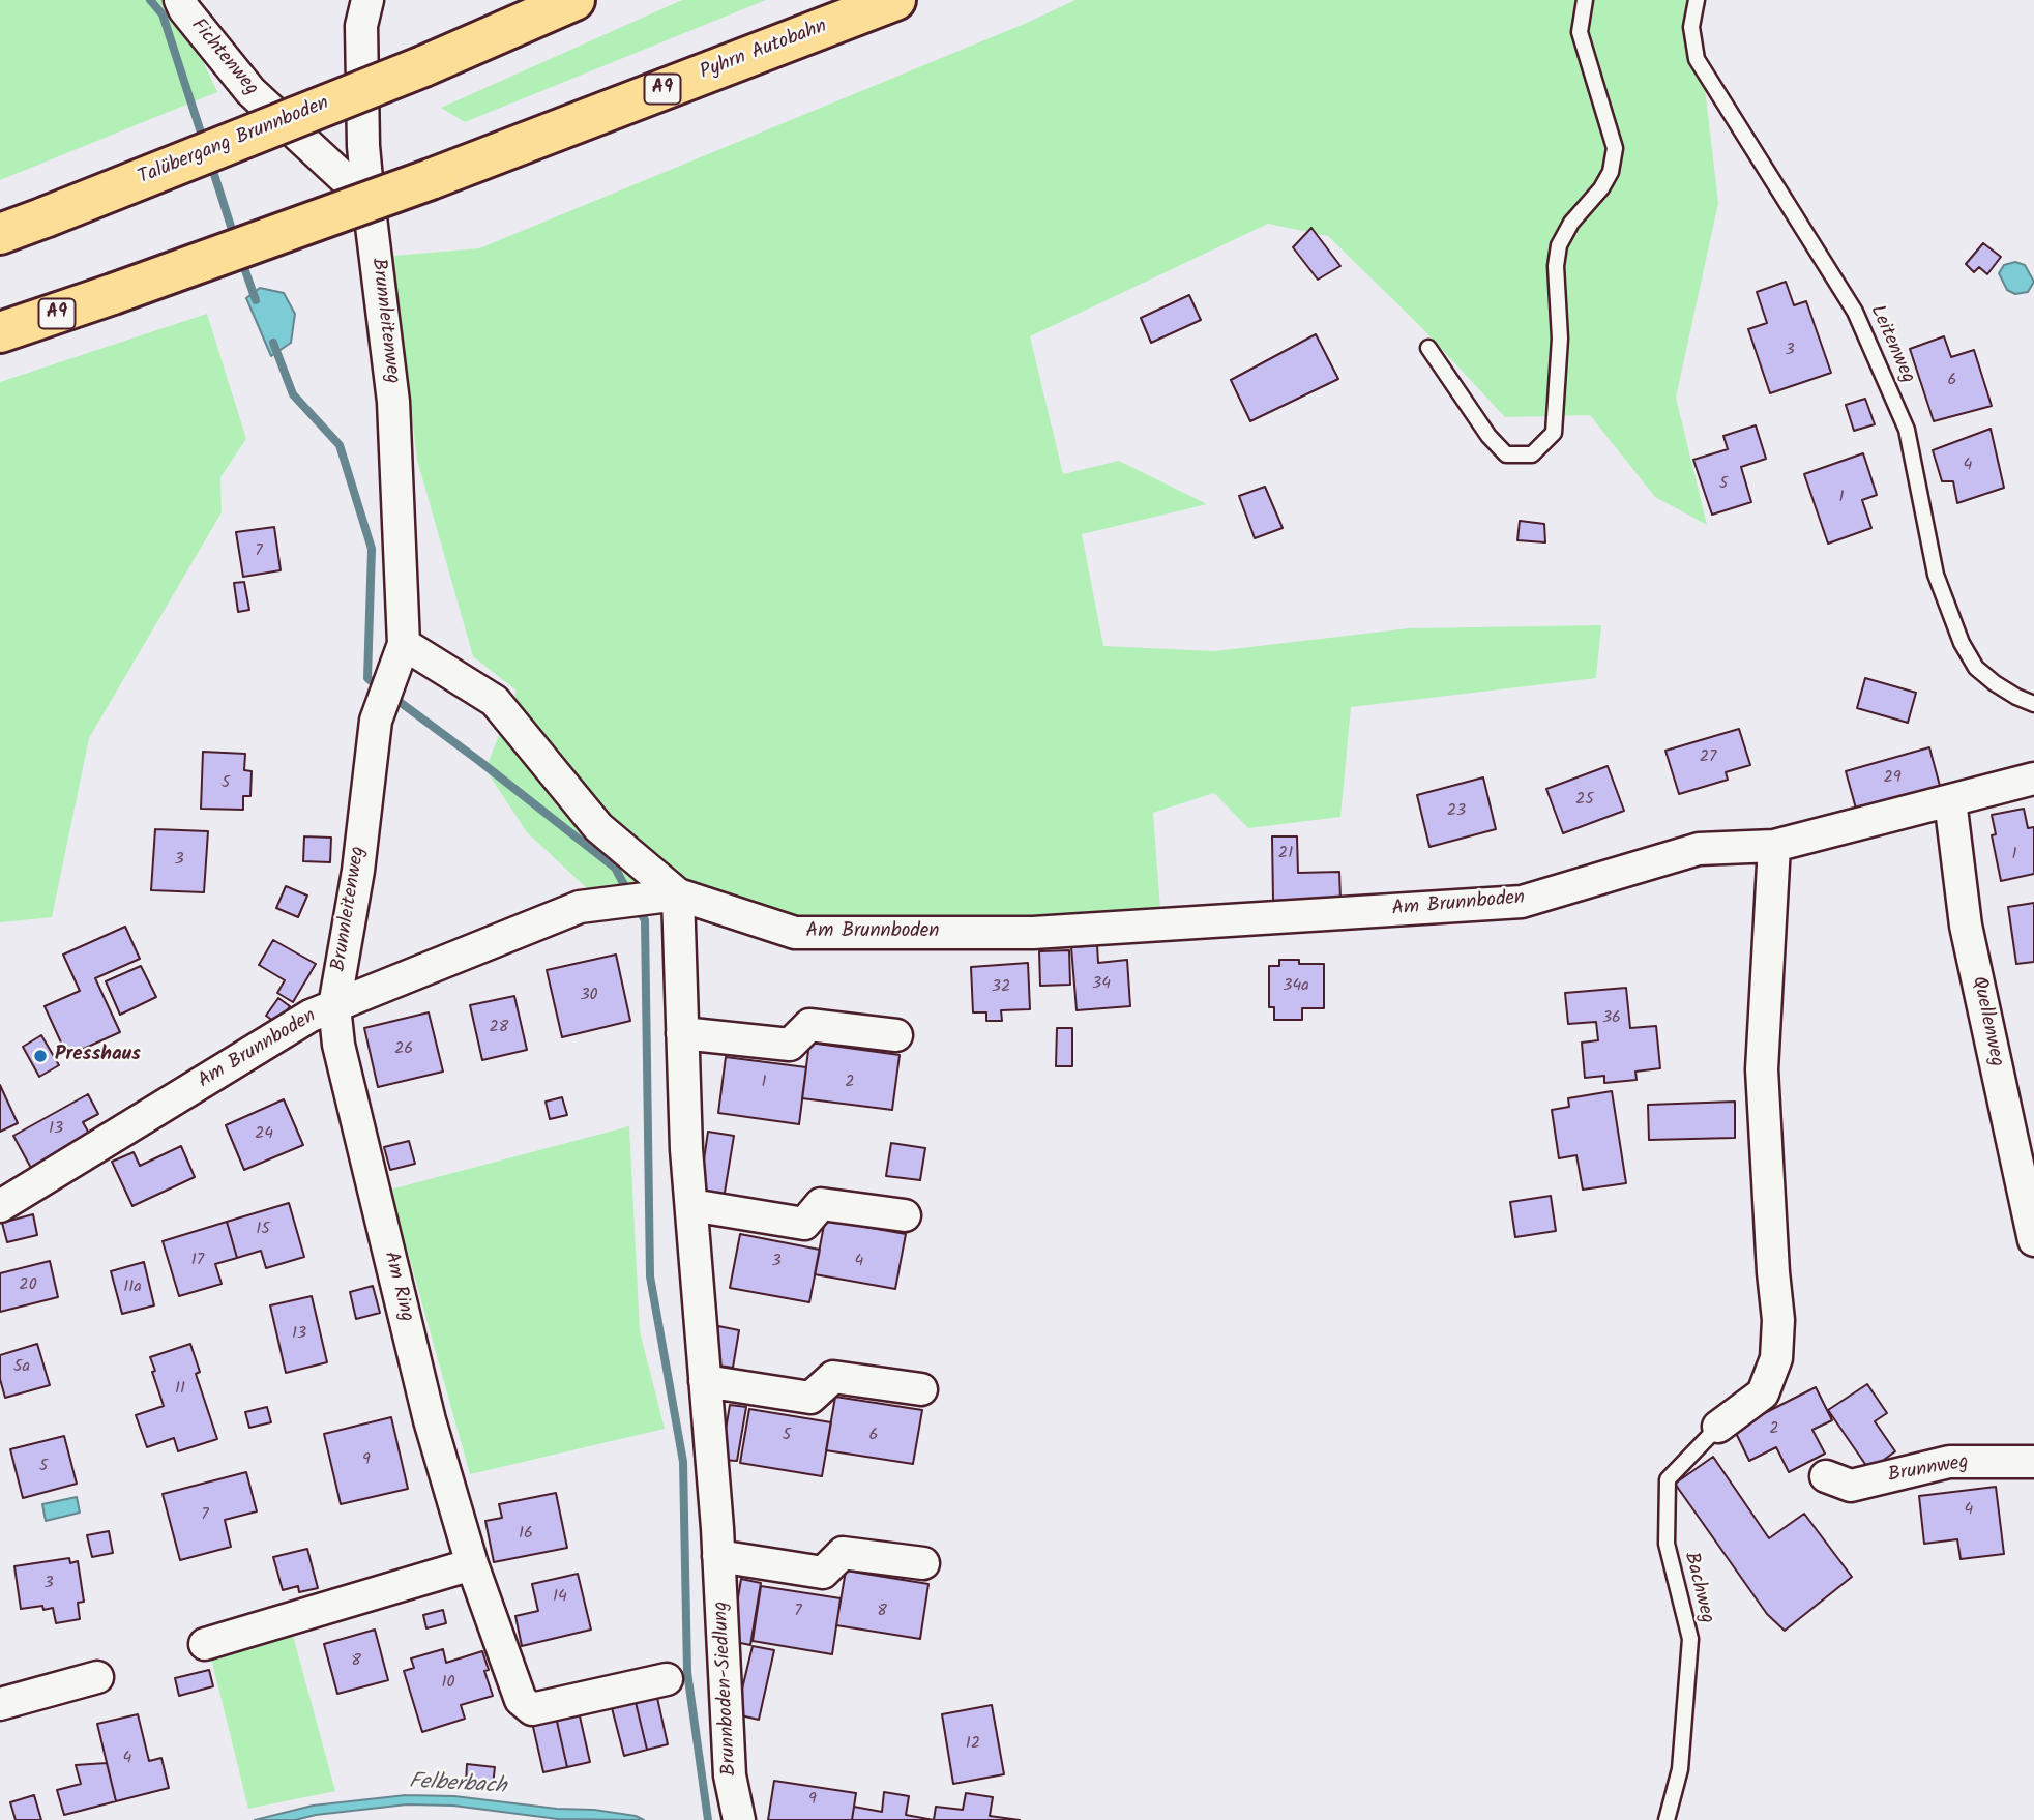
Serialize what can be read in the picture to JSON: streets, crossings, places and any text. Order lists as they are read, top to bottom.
{
  "streets": {
    "highway": ["Pyhrn Autobahn", "A9", "Talübergang Brunnboden"],
    "street": [
      "Fichtenweg",
      "Brunnleitenweg",
      "Am Brunnboden",
      "Quellenweg",
      "Am Ring",
      "Brunnweg",
      "Brunnboden-Siedlung"
    ],
    "lane": ["Leitenweg", "Bachweg"]
  },
  "crossings": [
    ["Fichtenweg", "Brunnleitenweg"],
    ["Brunnleitenweg", "Am Brunnboden"],
    ["Brunnleitenweg", "Am Ring"],
    ["Am Brunnboden", "Quellenweg"],
    ["Am Brunnboden", "Am Ring"],
    ["Am Brunnboden", "Brunnboden-Siedlung"]
  ],
  "water": ["Felberbach"],
  "places": ["Presshaus"],
  "house_numbers": [
    "3",
    "6",
    "4",
    "5",
    "1",
    "7",
    "27",
    "29",
    "5",
    "25",
    "23",
    "21",
    "1",
    "3",
    "34",
    "34a",
    "32",
    "30",
    "36",
    "28",
    "26",
    "1",
    "2",
    "13",
    "24",
    "15",
    "17",
    "3",
    "4",
    "20",
    "11a",
    "13",
    "5a",
    "11",
    "2",
    "5",
    "6",
    "9",
    "5",
    "4",
    "7",
    "16",
    "3",
    "14",
    "7",
    "8",
    "8",
    "10",
    "12",
    "4",
    "9"
  ]
}
